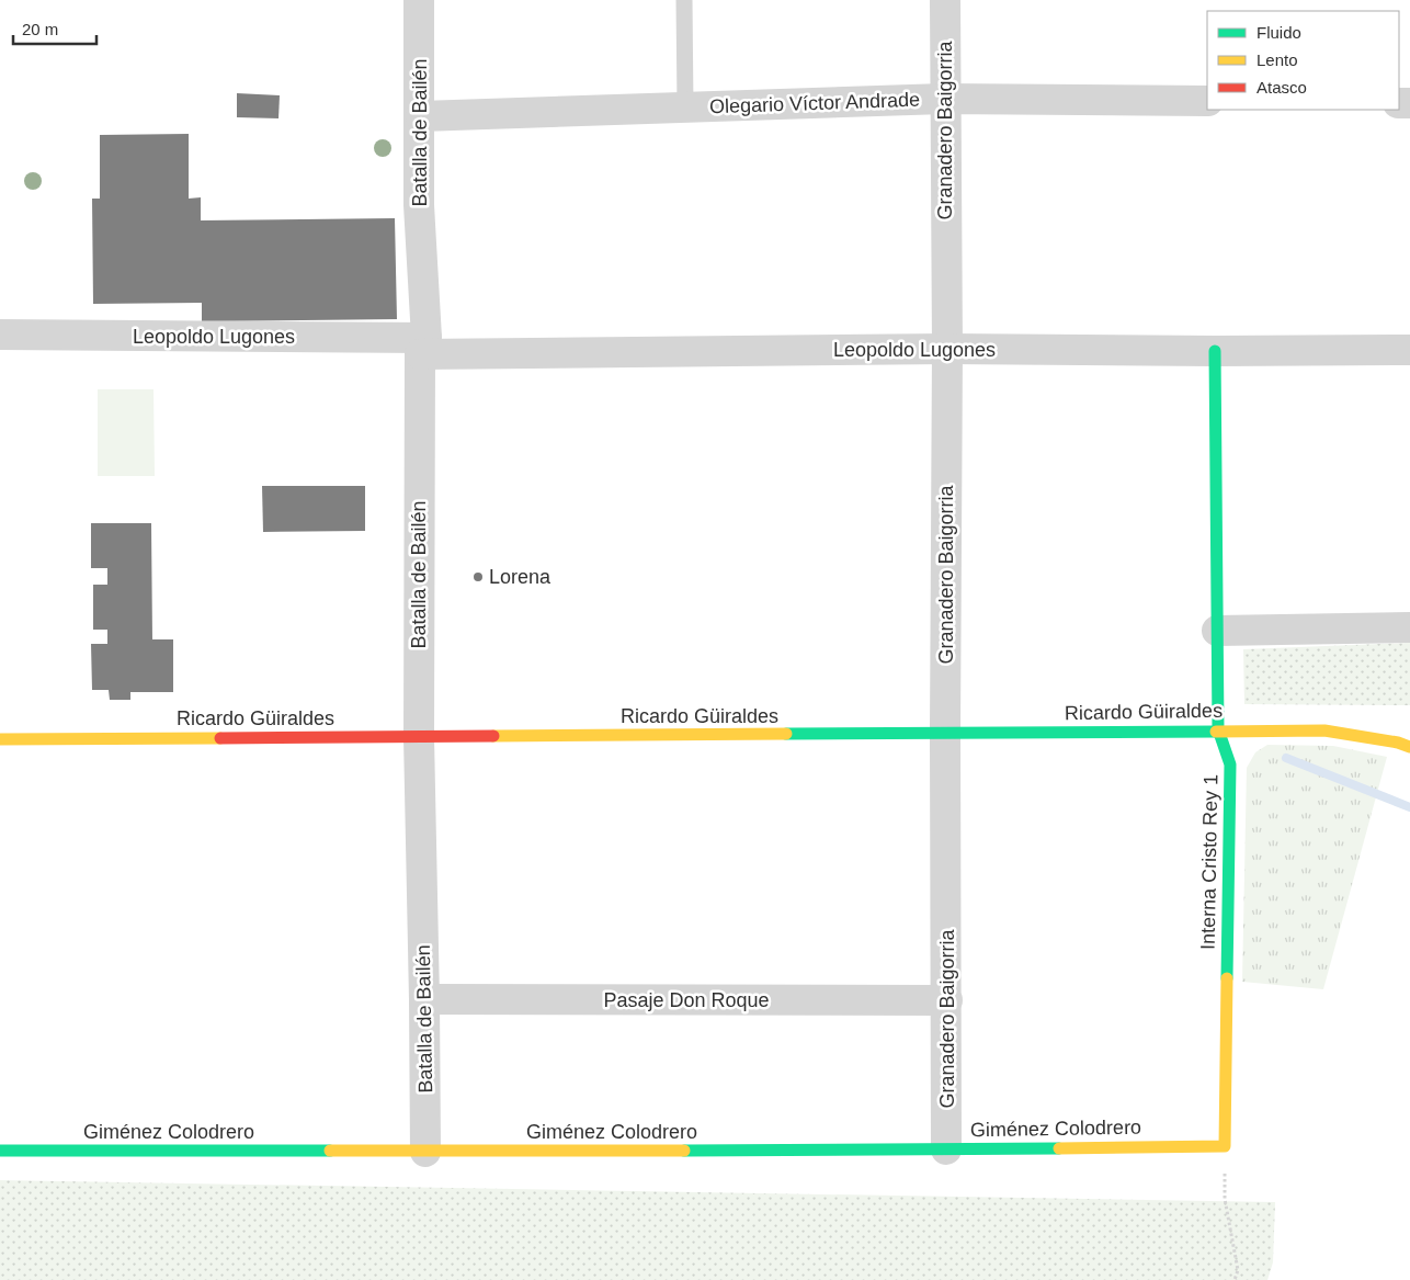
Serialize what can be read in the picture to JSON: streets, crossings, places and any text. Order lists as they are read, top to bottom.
{
  "streets": {
    "street": [
      "Olegario Víctor Andrade",
      "Granadero Baigorria",
      "Batalla de Bailén",
      "Leopoldo Lugones",
      "Ricardo Güiraldes",
      "Interna Cristo Rey 1",
      "Pasaje Don Roque",
      "Giménez Colodrero"
    ]
  },
  "crossings": [
    ["Olegario Víctor Andrade", "Granadero Baigorria"],
    ["Olegario Víctor Andrade", "Batalla de Bailén"],
    ["Granadero Baigorria", "Leopoldo Lugones"],
    ["Granadero Baigorria", "Ricardo Güiraldes"],
    ["Granadero Baigorria", "Pasaje Don Roque"],
    ["Granadero Baigorria", "Giménez Colodrero"],
    ["Batalla de Bailén", "Leopoldo Lugones"],
    ["Batalla de Bailén", "Ricardo Güiraldes"],
    ["Batalla de Bailén", "Pasaje Don Roque"],
    ["Batalla de Bailén", "Giménez Colodrero"],
    ["Leopoldo Lugones", "Interna Cristo Rey 1"],
    ["Ricardo Güiraldes", "Interna Cristo Rey 1"],
    ["Interna Cristo Rey 1", "Giménez Colodrero"]
  ],
  "places": ["Lorena"],
  "legend": ["Fluido", "Lento", "Atasco"],
  "scale_bar": "20 m"
}
